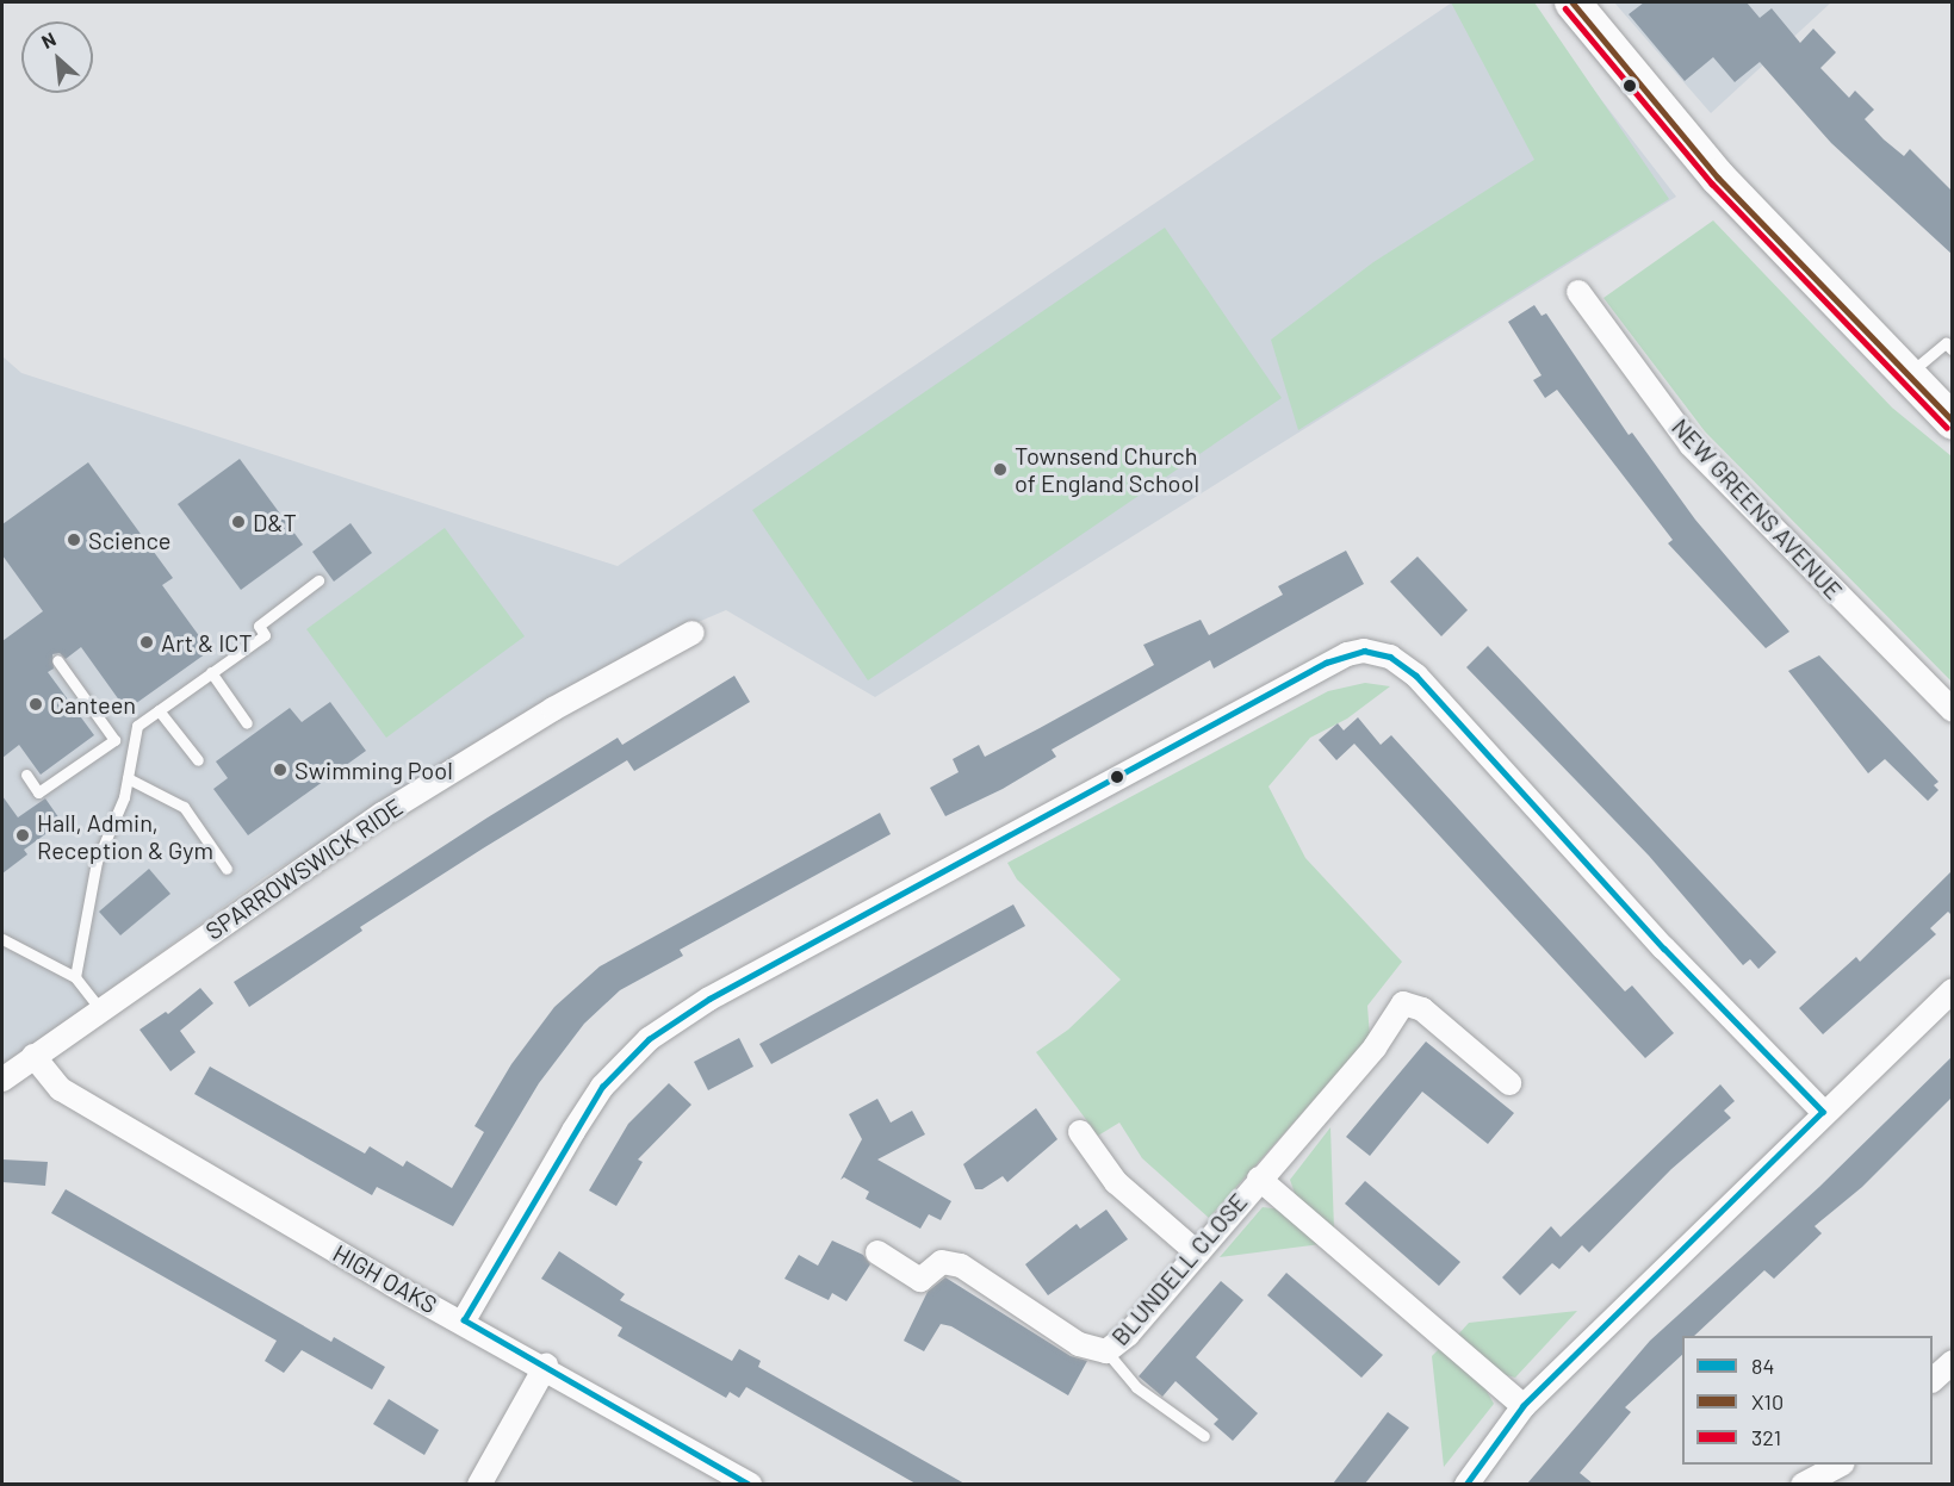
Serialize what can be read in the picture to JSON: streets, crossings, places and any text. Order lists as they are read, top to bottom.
{
  "streets": {
    "street": [
      "NEW GREENS AVENUE",
      "SPARROWSWICK RIDE",
      "BLUNDELL CLOSE",
      "HIGH OAKS"
    ]
  },
  "crossings": [
    ["SPARROWSWICK RIDE", "HIGH OAKS"]
  ],
  "places": [
    "Townsend Church of England School",
    "D&T",
    "Science",
    "Art & ICT",
    "Canteen",
    "Swimming Pool",
    "Hall, Admin, Reception & Gym"
  ],
  "lines": ["transit line X10", "transit line 321", "transit line 84"],
  "legend": ["84", "X10", "321"],
  "north": "top left"
}
